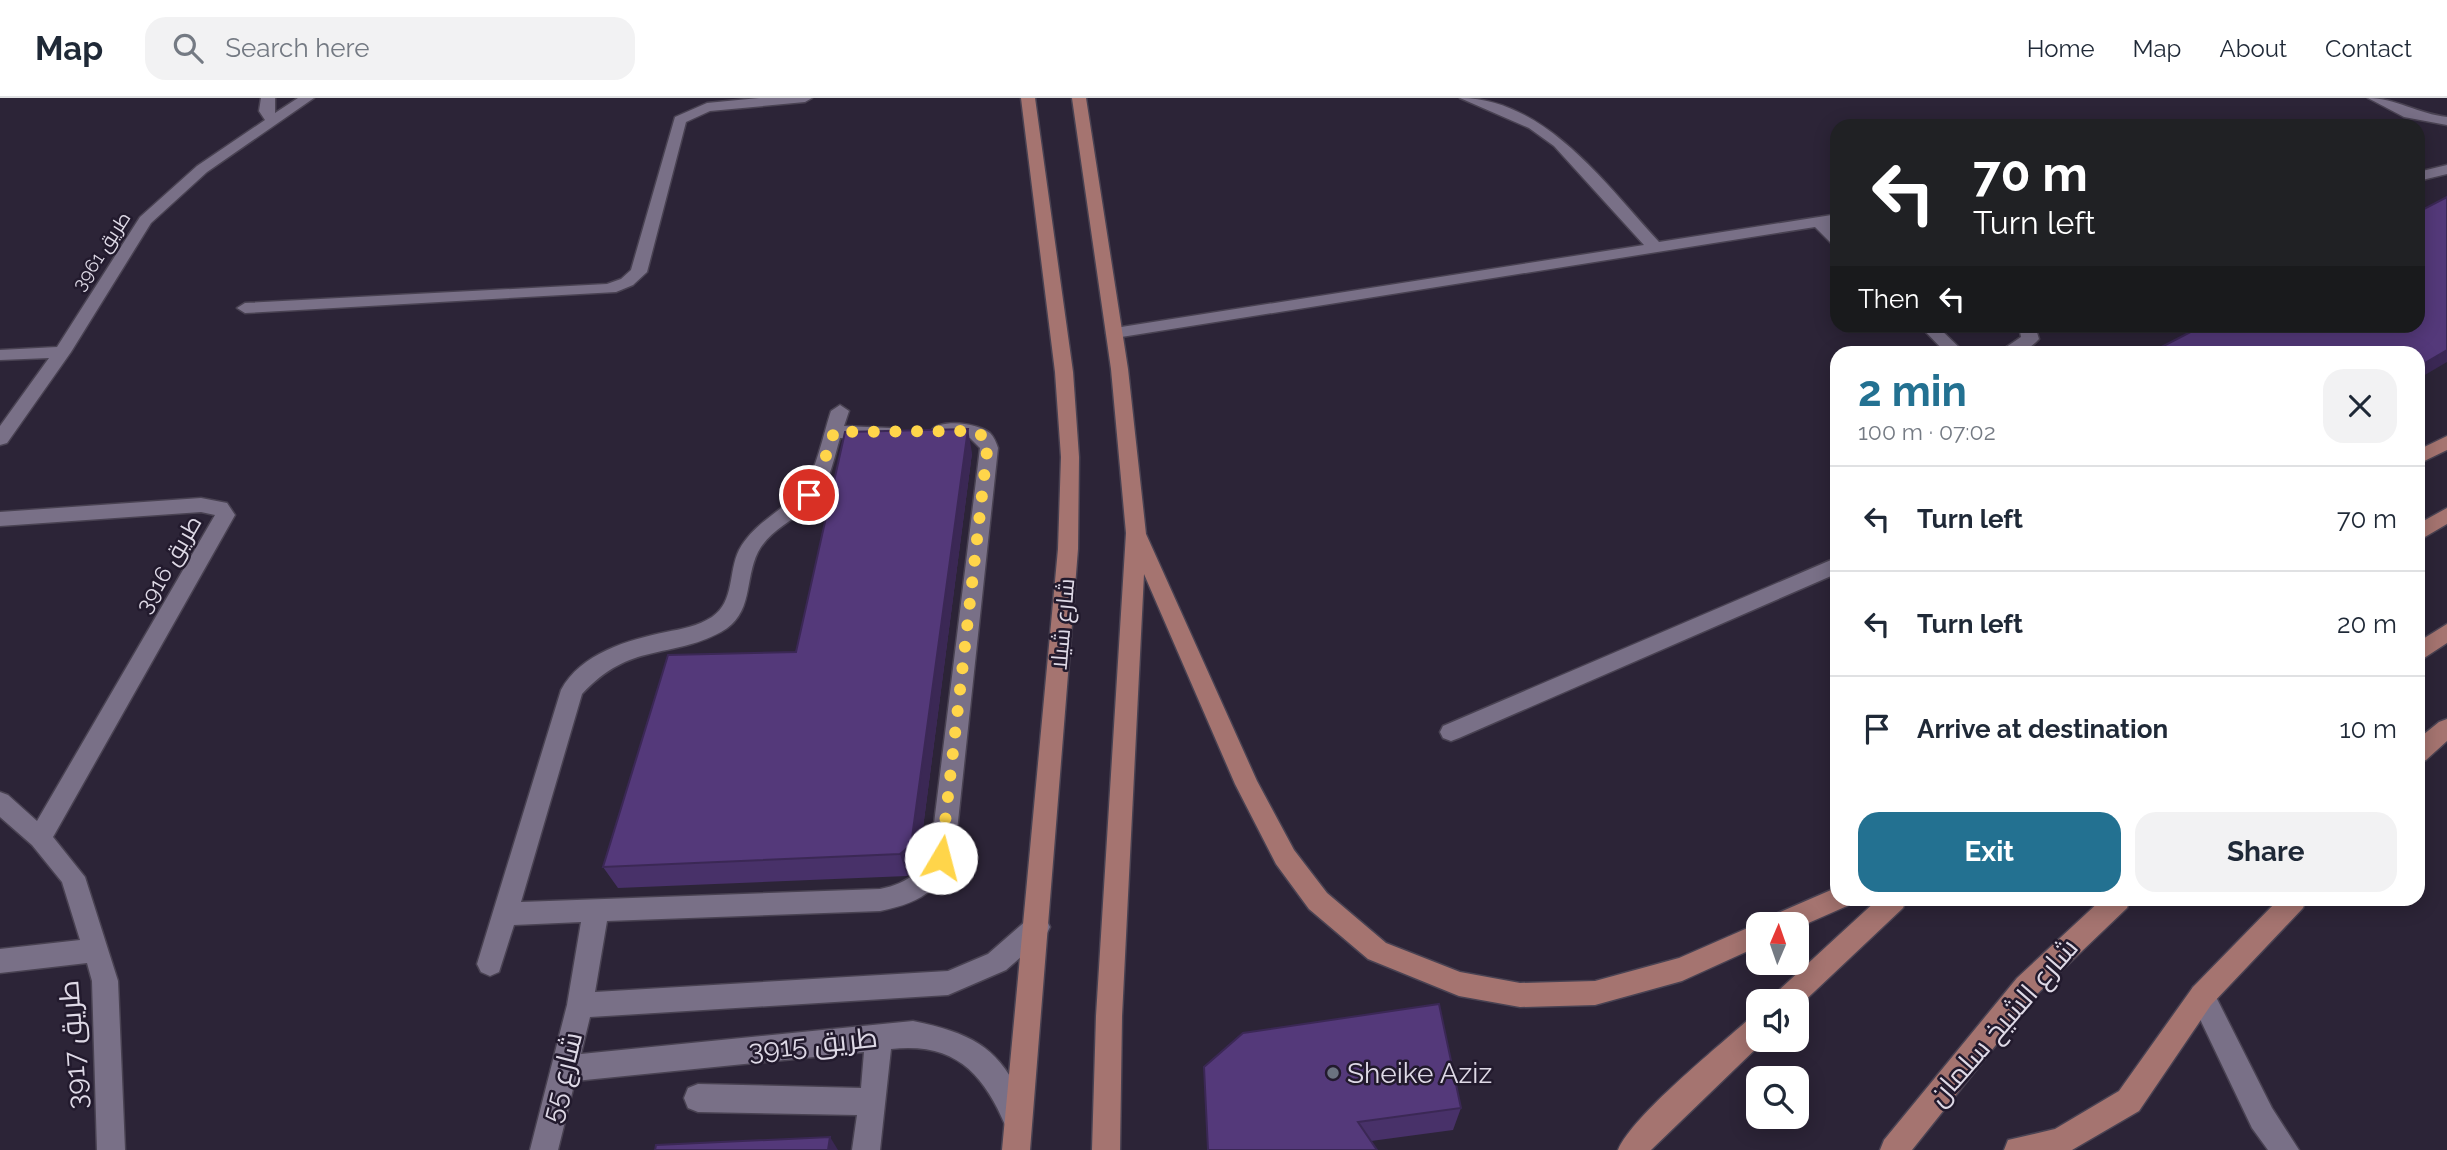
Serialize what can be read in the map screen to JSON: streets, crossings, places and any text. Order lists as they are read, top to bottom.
{
  "streets": {
    "main road": ["شارع شيلا", "شارع الشيخ سلمان"],
    "street": [
      "طريق 3961",
      "طريق 3916",
      "طريق 3915",
      "طريق 3917",
      "شارع 55"
    ]
  },
  "crossings": [
    ["طريق 3916", "طريق 3917"],
    ["شارع شيلا", "طريق 3915"],
    ["طريق 3915", "شارع 55"]
  ],
  "places": ["Sheike Aziz"],
  "north": "top",
  "page": {
    "header": "Map",
    "search": "Search here",
    "nav": [
      "Home",
      "Map",
      "About",
      "Contact"
    ],
    "turn": ["70 m", "Turn left"],
    "then": "Then",
    "heading": ["2 min", "100 m · 07:02"],
    "list": [
      {
        "name": "Turn left",
        "value": "70 m"
      },
      {
        "name": "Turn left",
        "value": "20 m"
      },
      {
        "name": "Arrive at destination",
        "value": "10 m"
      }
    ],
    "buttons": ["Exit", "Share"]
  }
}
